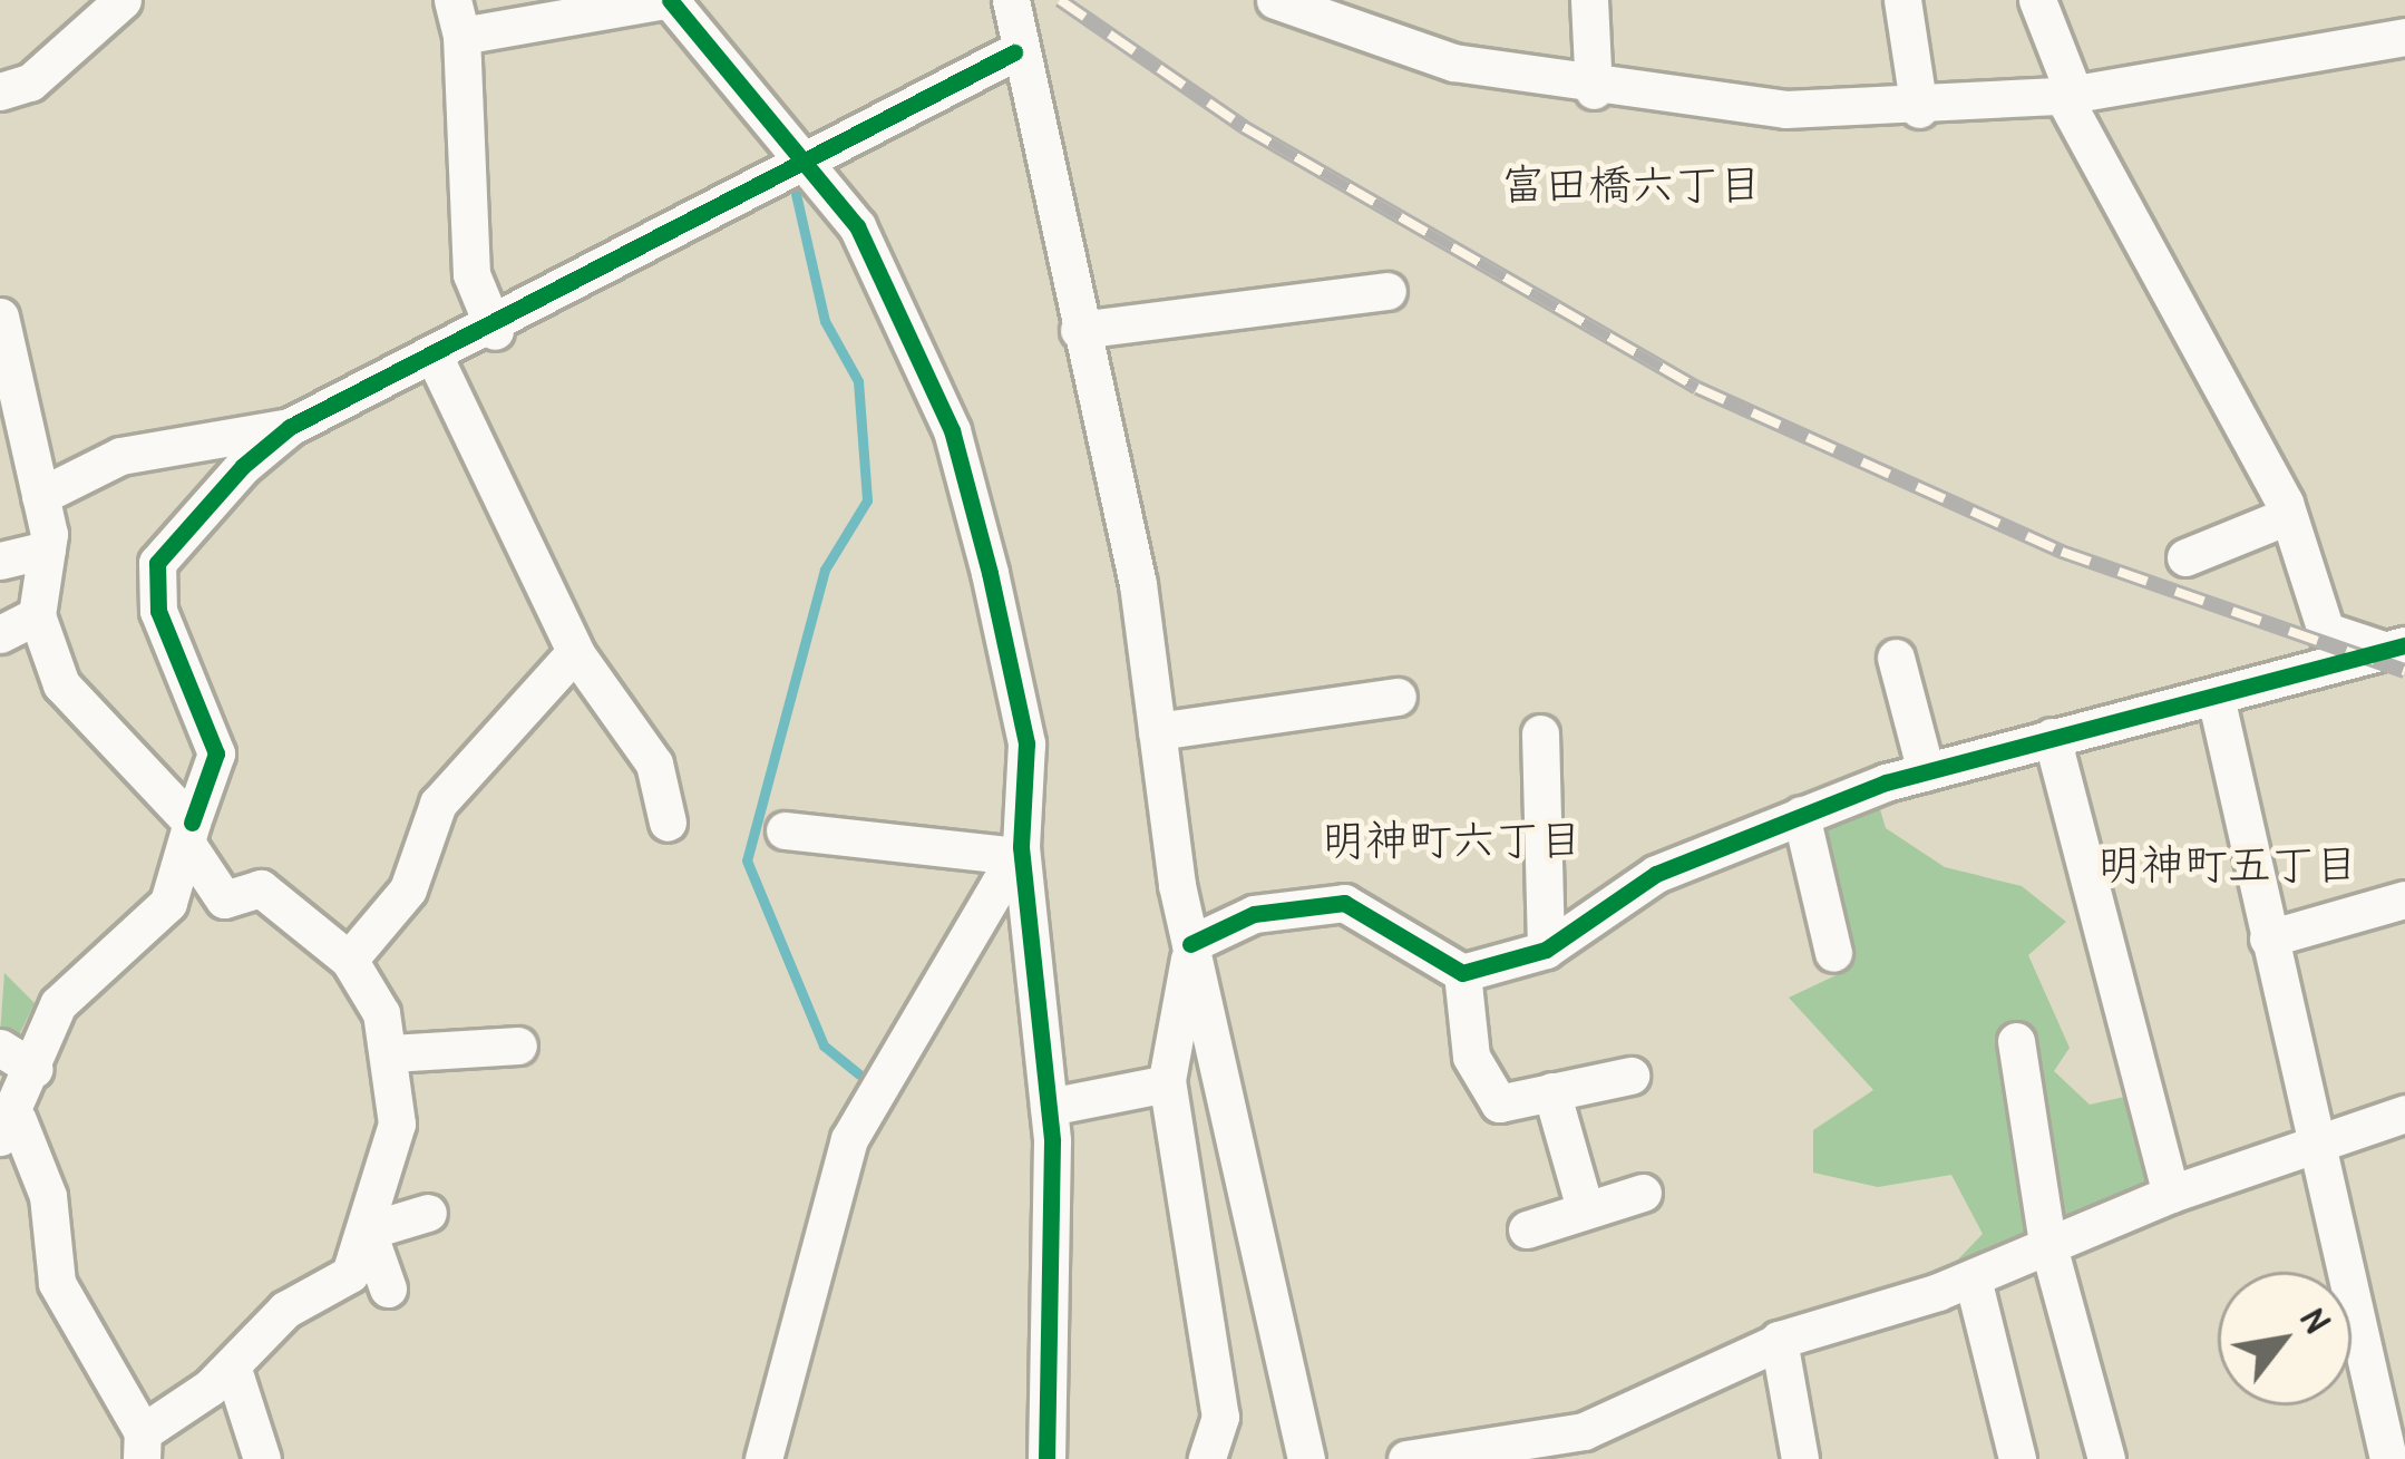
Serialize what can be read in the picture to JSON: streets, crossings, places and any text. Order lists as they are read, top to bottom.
{
  "districts": ["富田橋六丁目", "明神町六丁目", "明神町五丁目"],
  "north": "top right"
}
